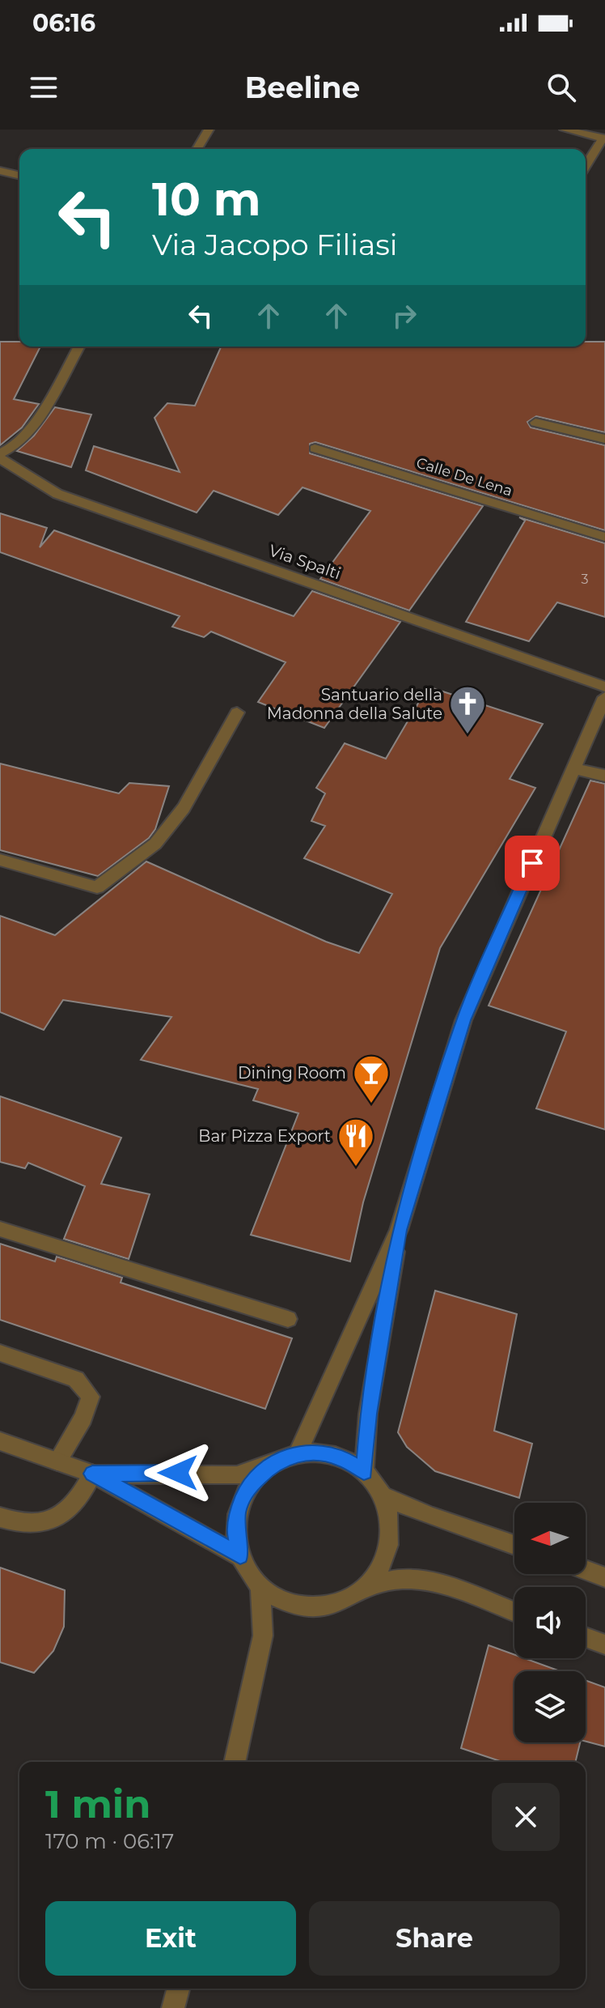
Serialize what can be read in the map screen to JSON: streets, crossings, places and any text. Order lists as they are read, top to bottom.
{
  "streets": {
    "street": ["Calle De Lena", "Via Spalti"]
  },
  "places": {
    "church": ["Santuario della Madonna della Salute"],
    "bar": ["Dining Room"],
    "restaurant": ["Bar Pizza Export"]
  },
  "house_numbers": ["3"],
  "north": "left",
  "page": {
    "status": "06:16",
    "header": "Beeline",
    "turn": ["10 m", "Via Jacopo Filiasi"],
    "heading": ["1 min", "170 m · 06:17"],
    "buttons": ["Exit", "Share"]
  }
}
